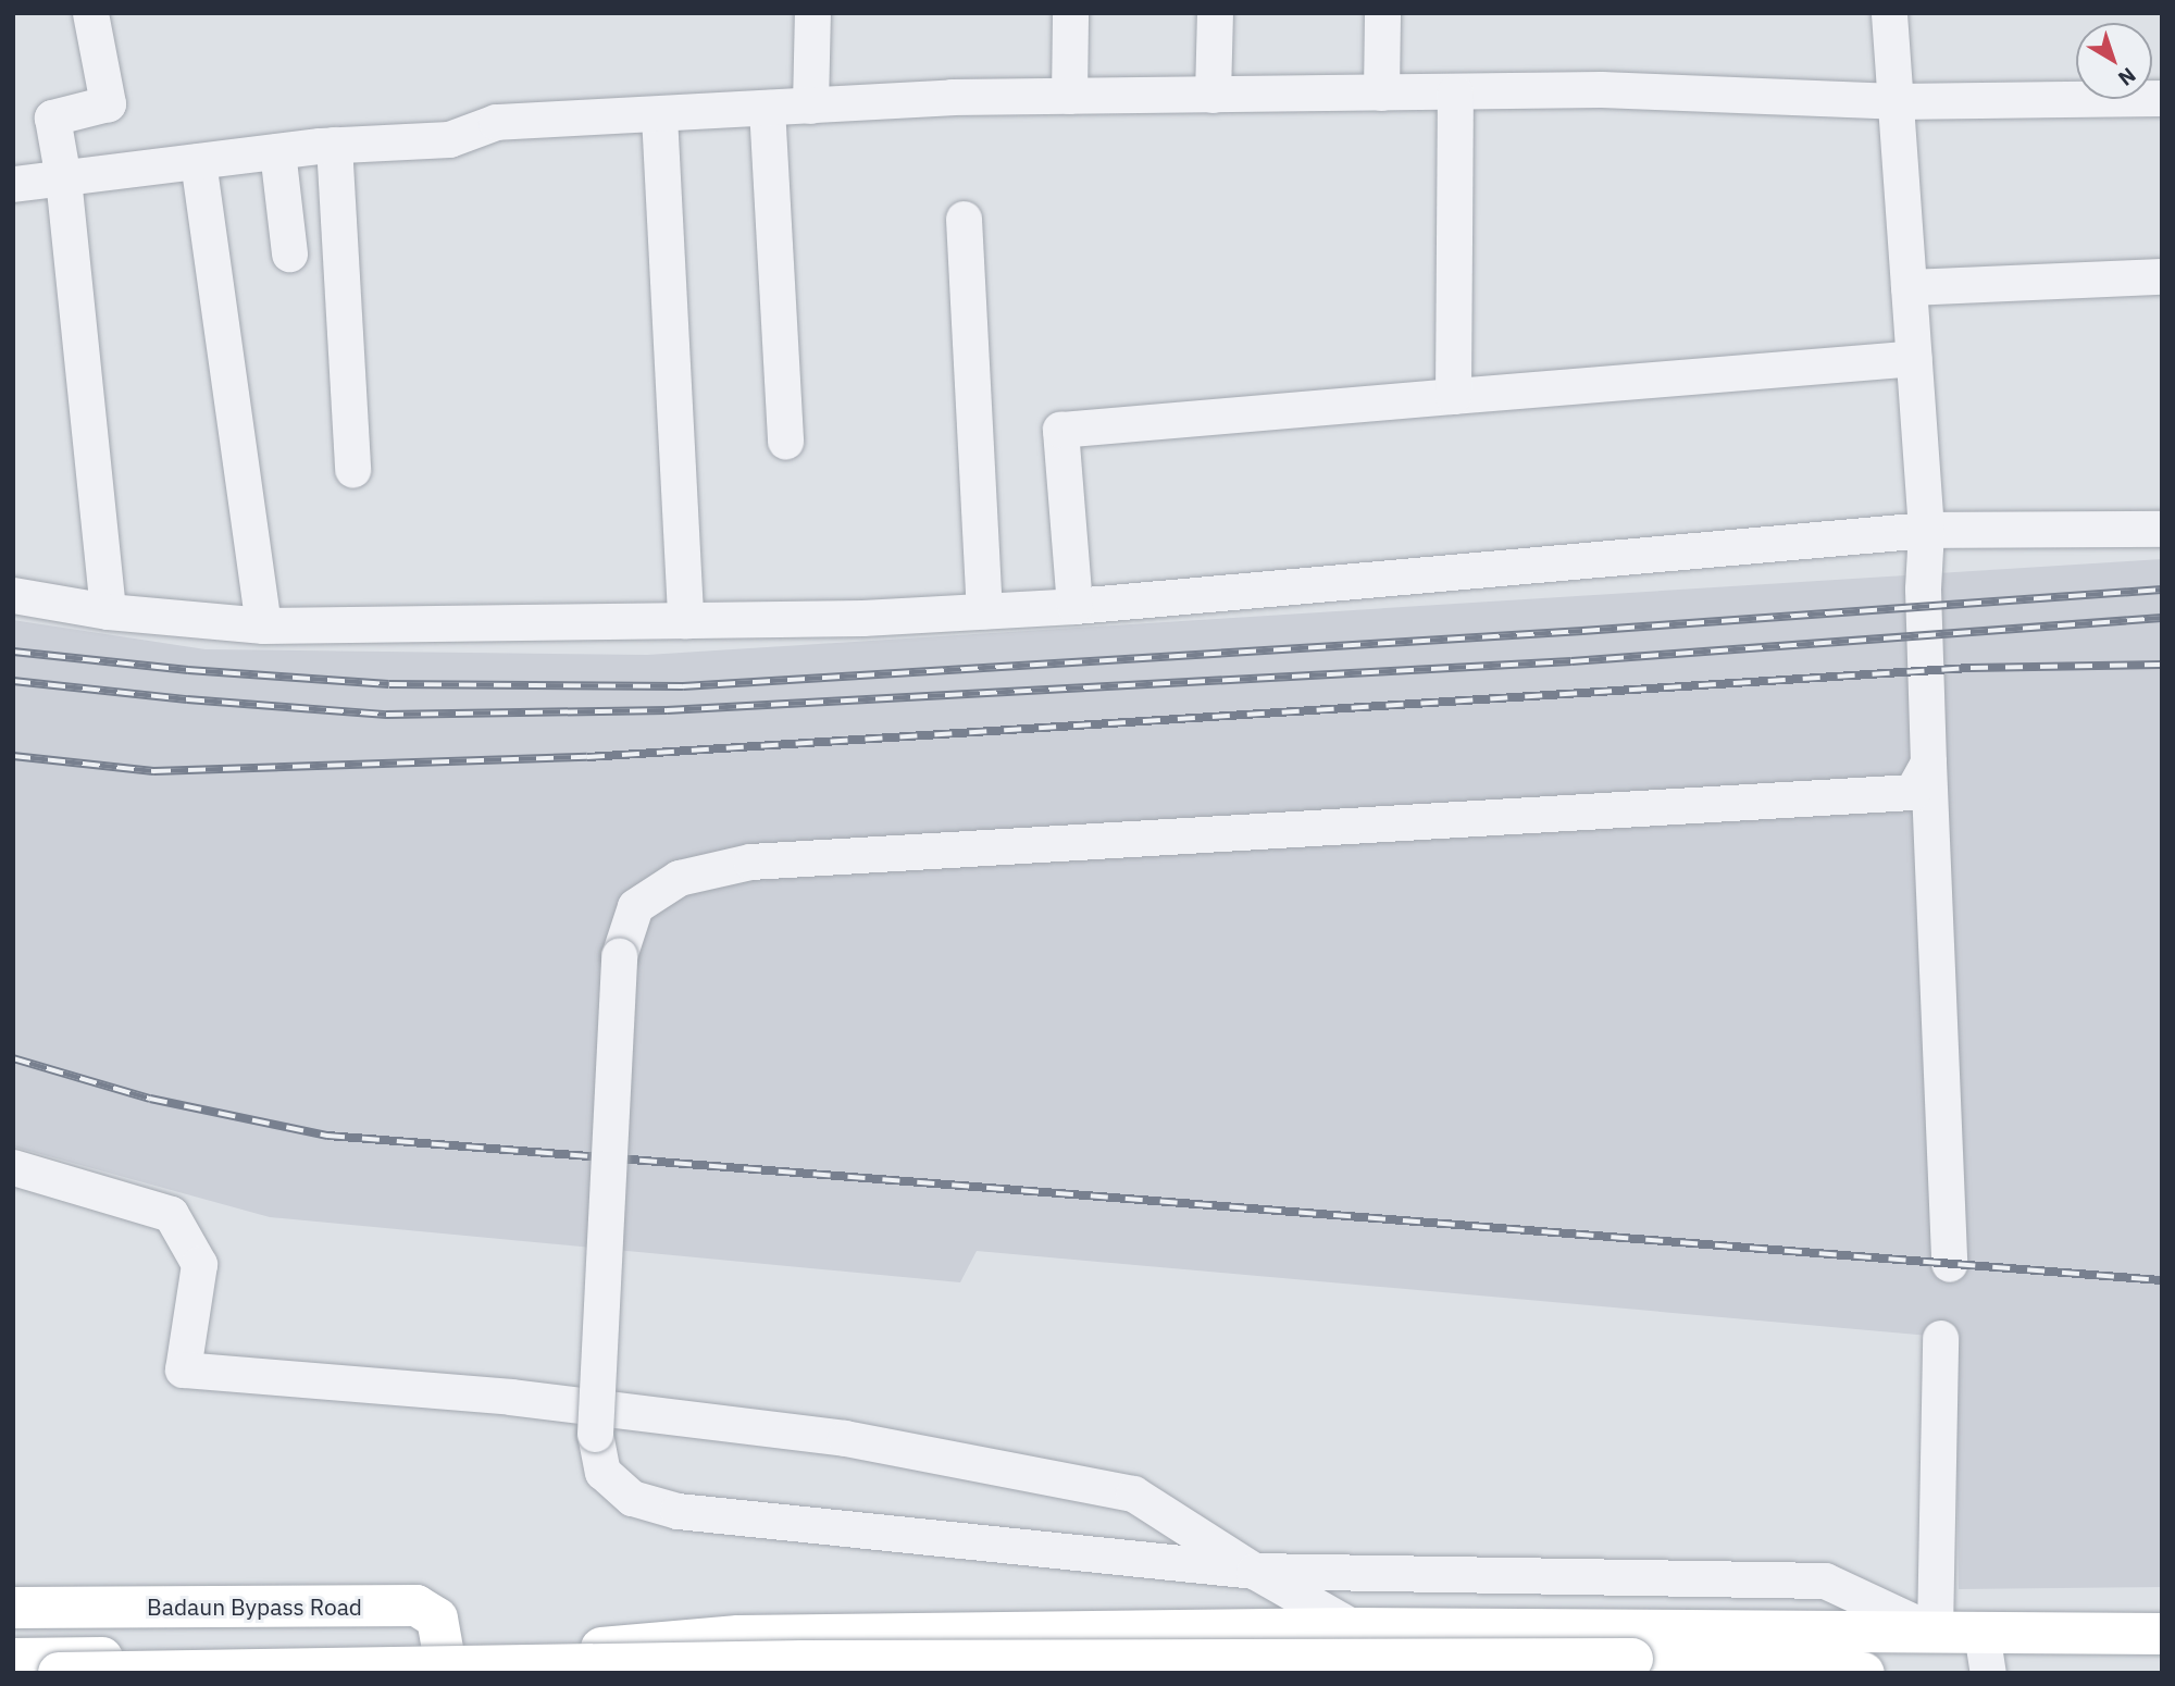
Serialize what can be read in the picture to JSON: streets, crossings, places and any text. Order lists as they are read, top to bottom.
{
  "streets": {
    "main road": ["Badaun Bypass Road"]
  },
  "north": "bottom right"
}
